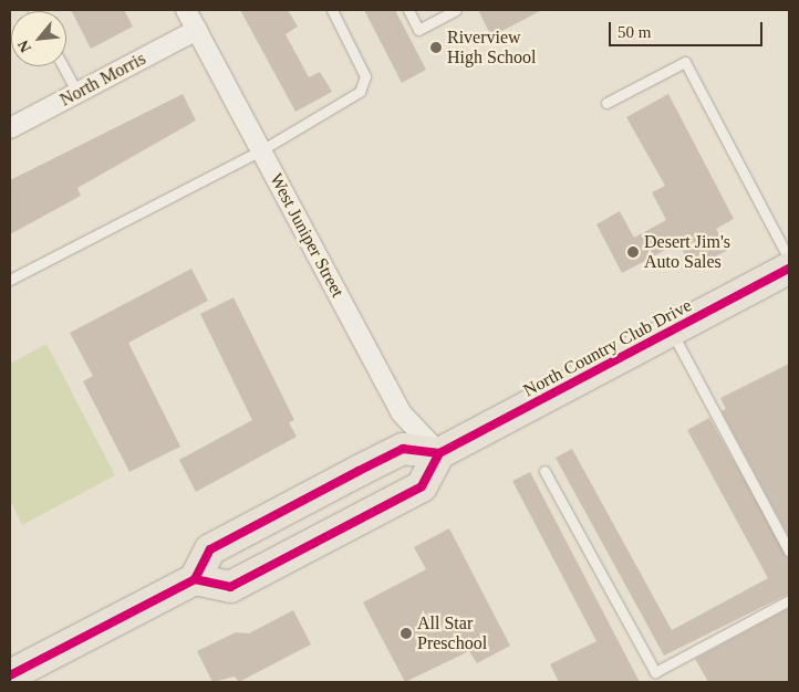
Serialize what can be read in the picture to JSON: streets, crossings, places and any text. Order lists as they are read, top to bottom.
{
  "streets": {
    "main road": ["North Country Club Drive"],
    "street": ["North Morris", "West Juniper Street"]
  },
  "crossings": [
    ["North Morris", "West Juniper Street"],
    ["West Juniper Street", "North Country Club Drive"]
  ],
  "places": ["Riverview High School", "Desert Jim's Auto Sales", "All Star Preschool"],
  "scale_bar": "50 m",
  "north": "bottom left"
}
